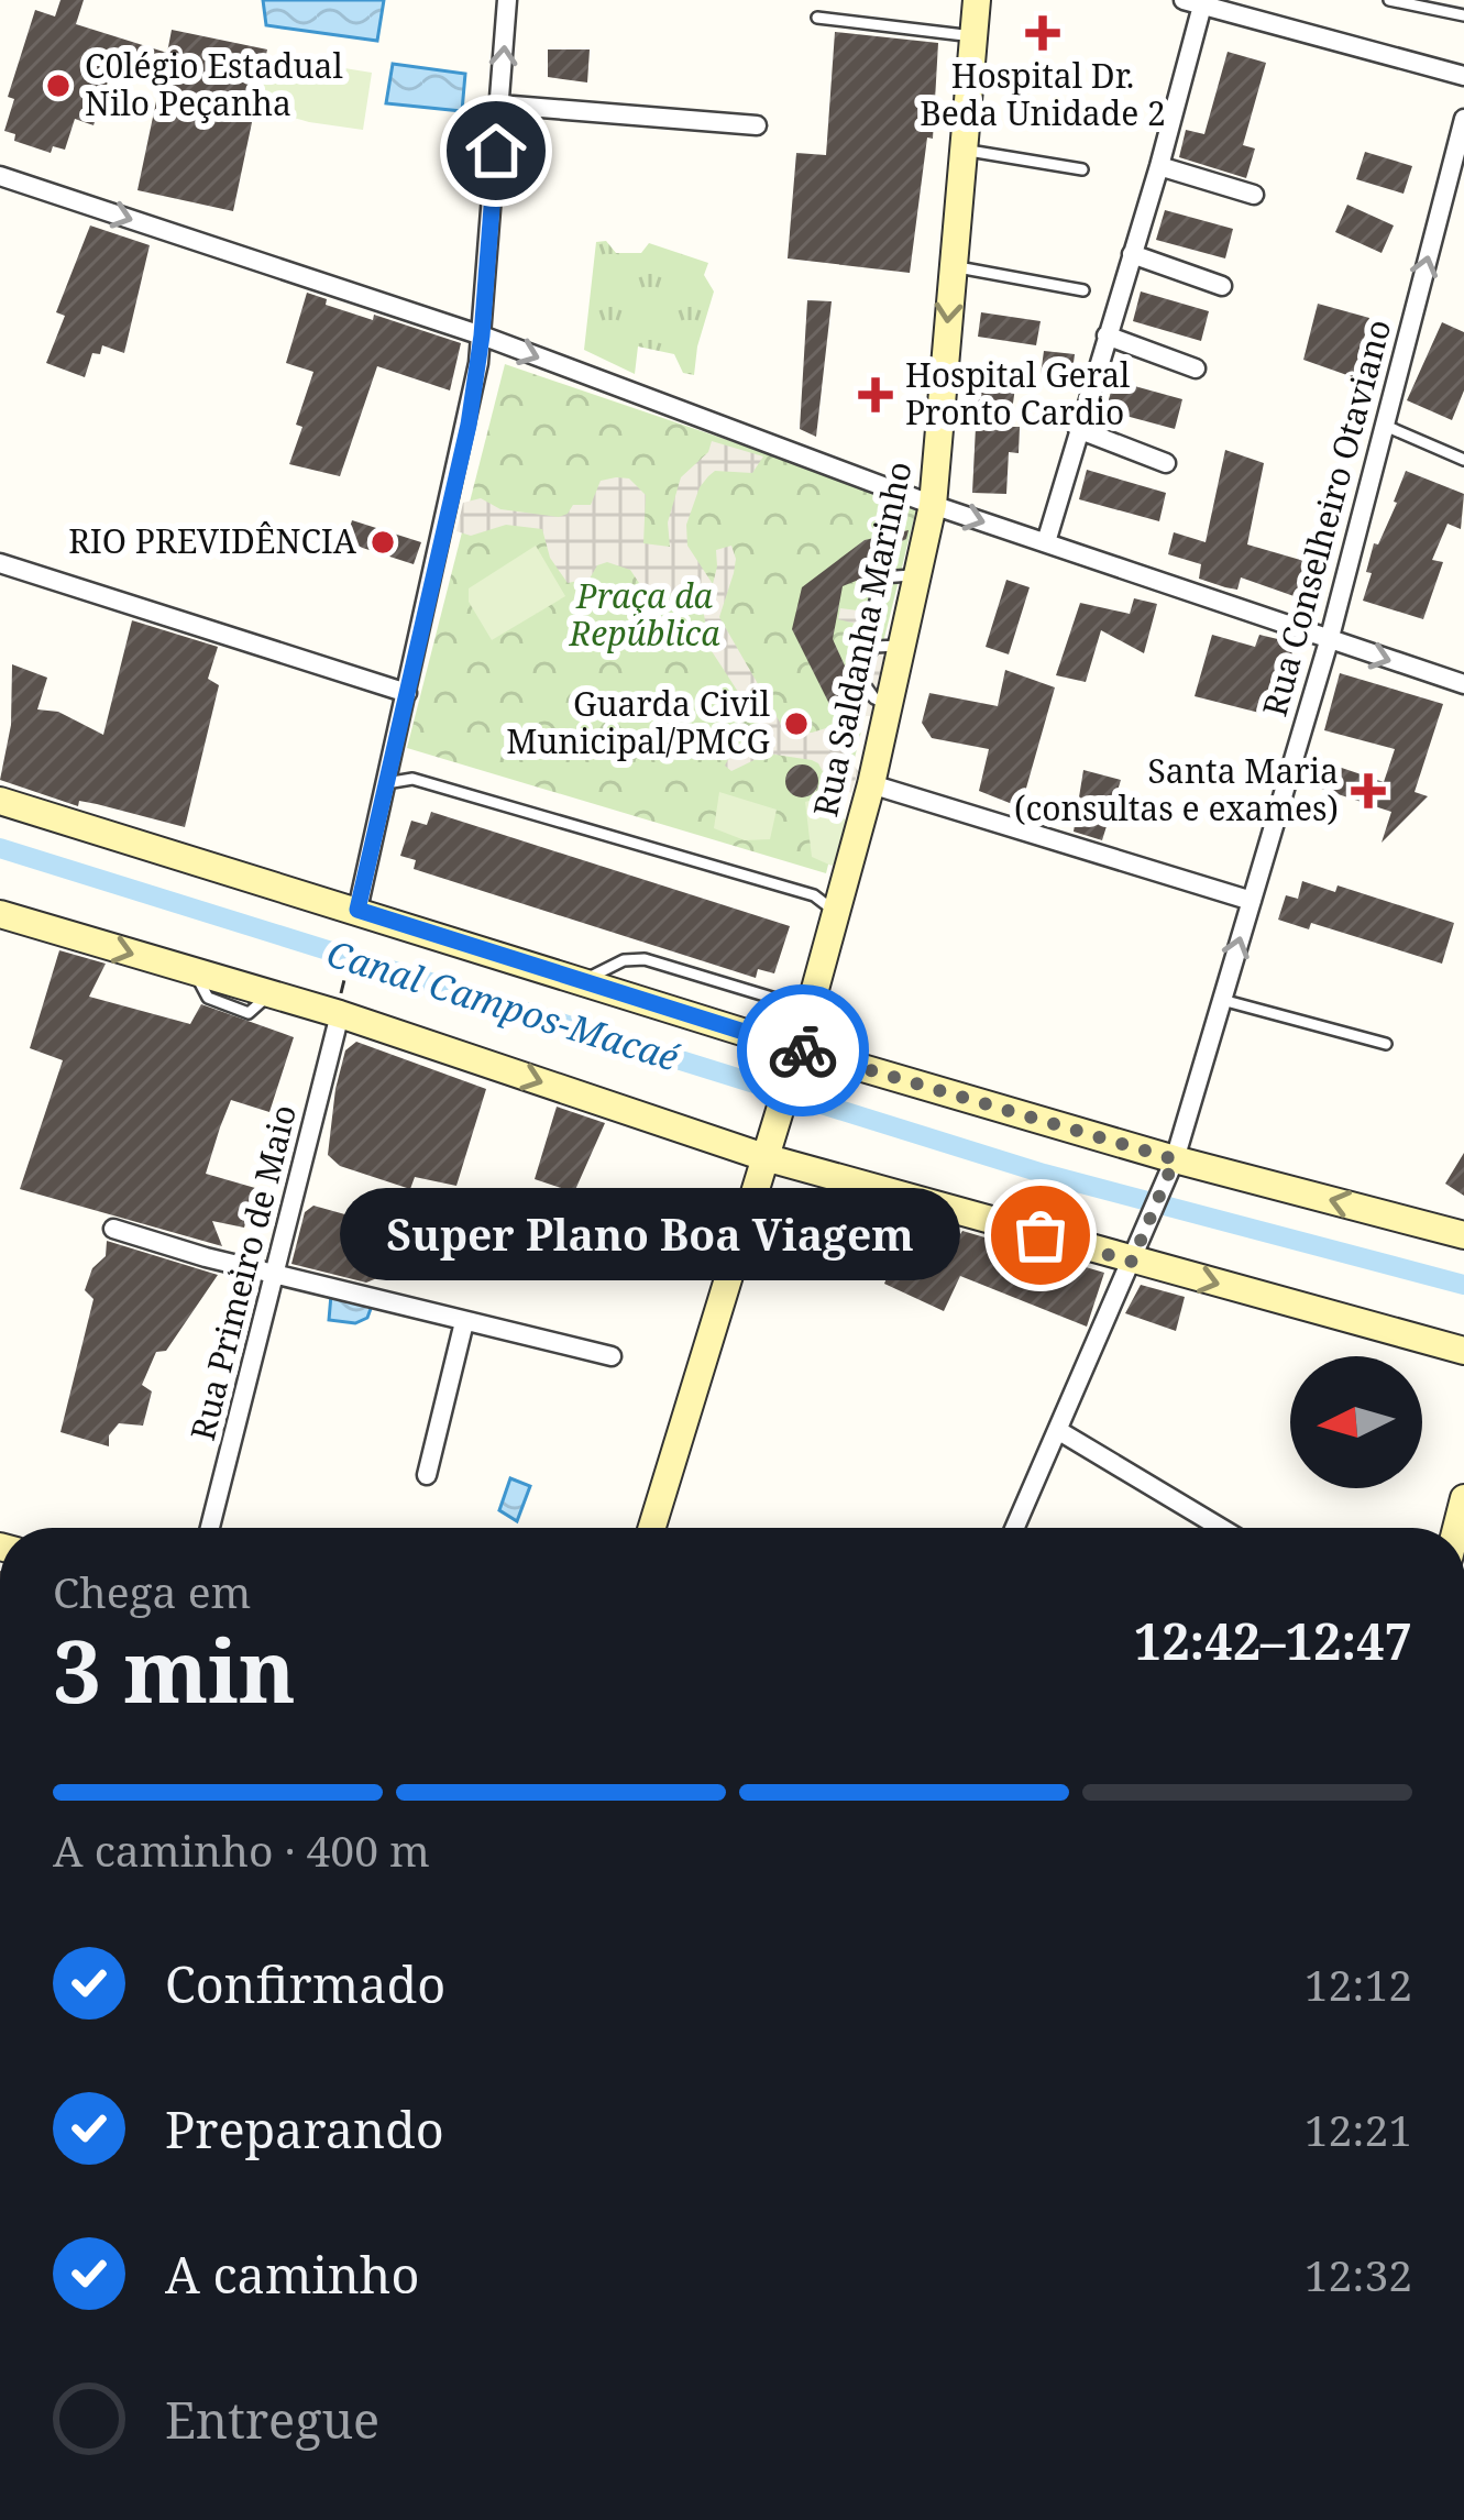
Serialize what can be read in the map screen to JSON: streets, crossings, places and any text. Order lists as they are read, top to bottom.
{
  "streets": {
    "main road": ["Rua Saldanha Marinho"],
    "street": ["Rua Conselheiro Otaviano", "Rua Primeiro de Maio"]
  },
  "water": ["Canal Campos-Macaé"],
  "parks": ["Praça da República"],
  "places": {
    "health": ["Hospital Dr. Beda Unidade 2", "Hospital Geral Pronto Cardio", "Santa Maria (consultas e exames)"],
    "other": [
      "C0légio Estadual Nilo Peçanha",
      "RIO PREVIDÊNCIA",
      "Guarda Civil Municipal/PMCG",
      "Super Plano Boa Viagem"
    ]
  },
  "north": "left",
  "page": {
    "bubble": "Super Plano Boa Viagem",
    "heading": ["3 min", "Chega em", "12:42–12:47"],
    "bar": "A caminho · 400 m",
    "list": [
      ["Confirmado", "12:12"],
      ["Preparando", "12:21"],
      ["A caminho", "12:32"],
      "Entregue"
    ]
  }
}
